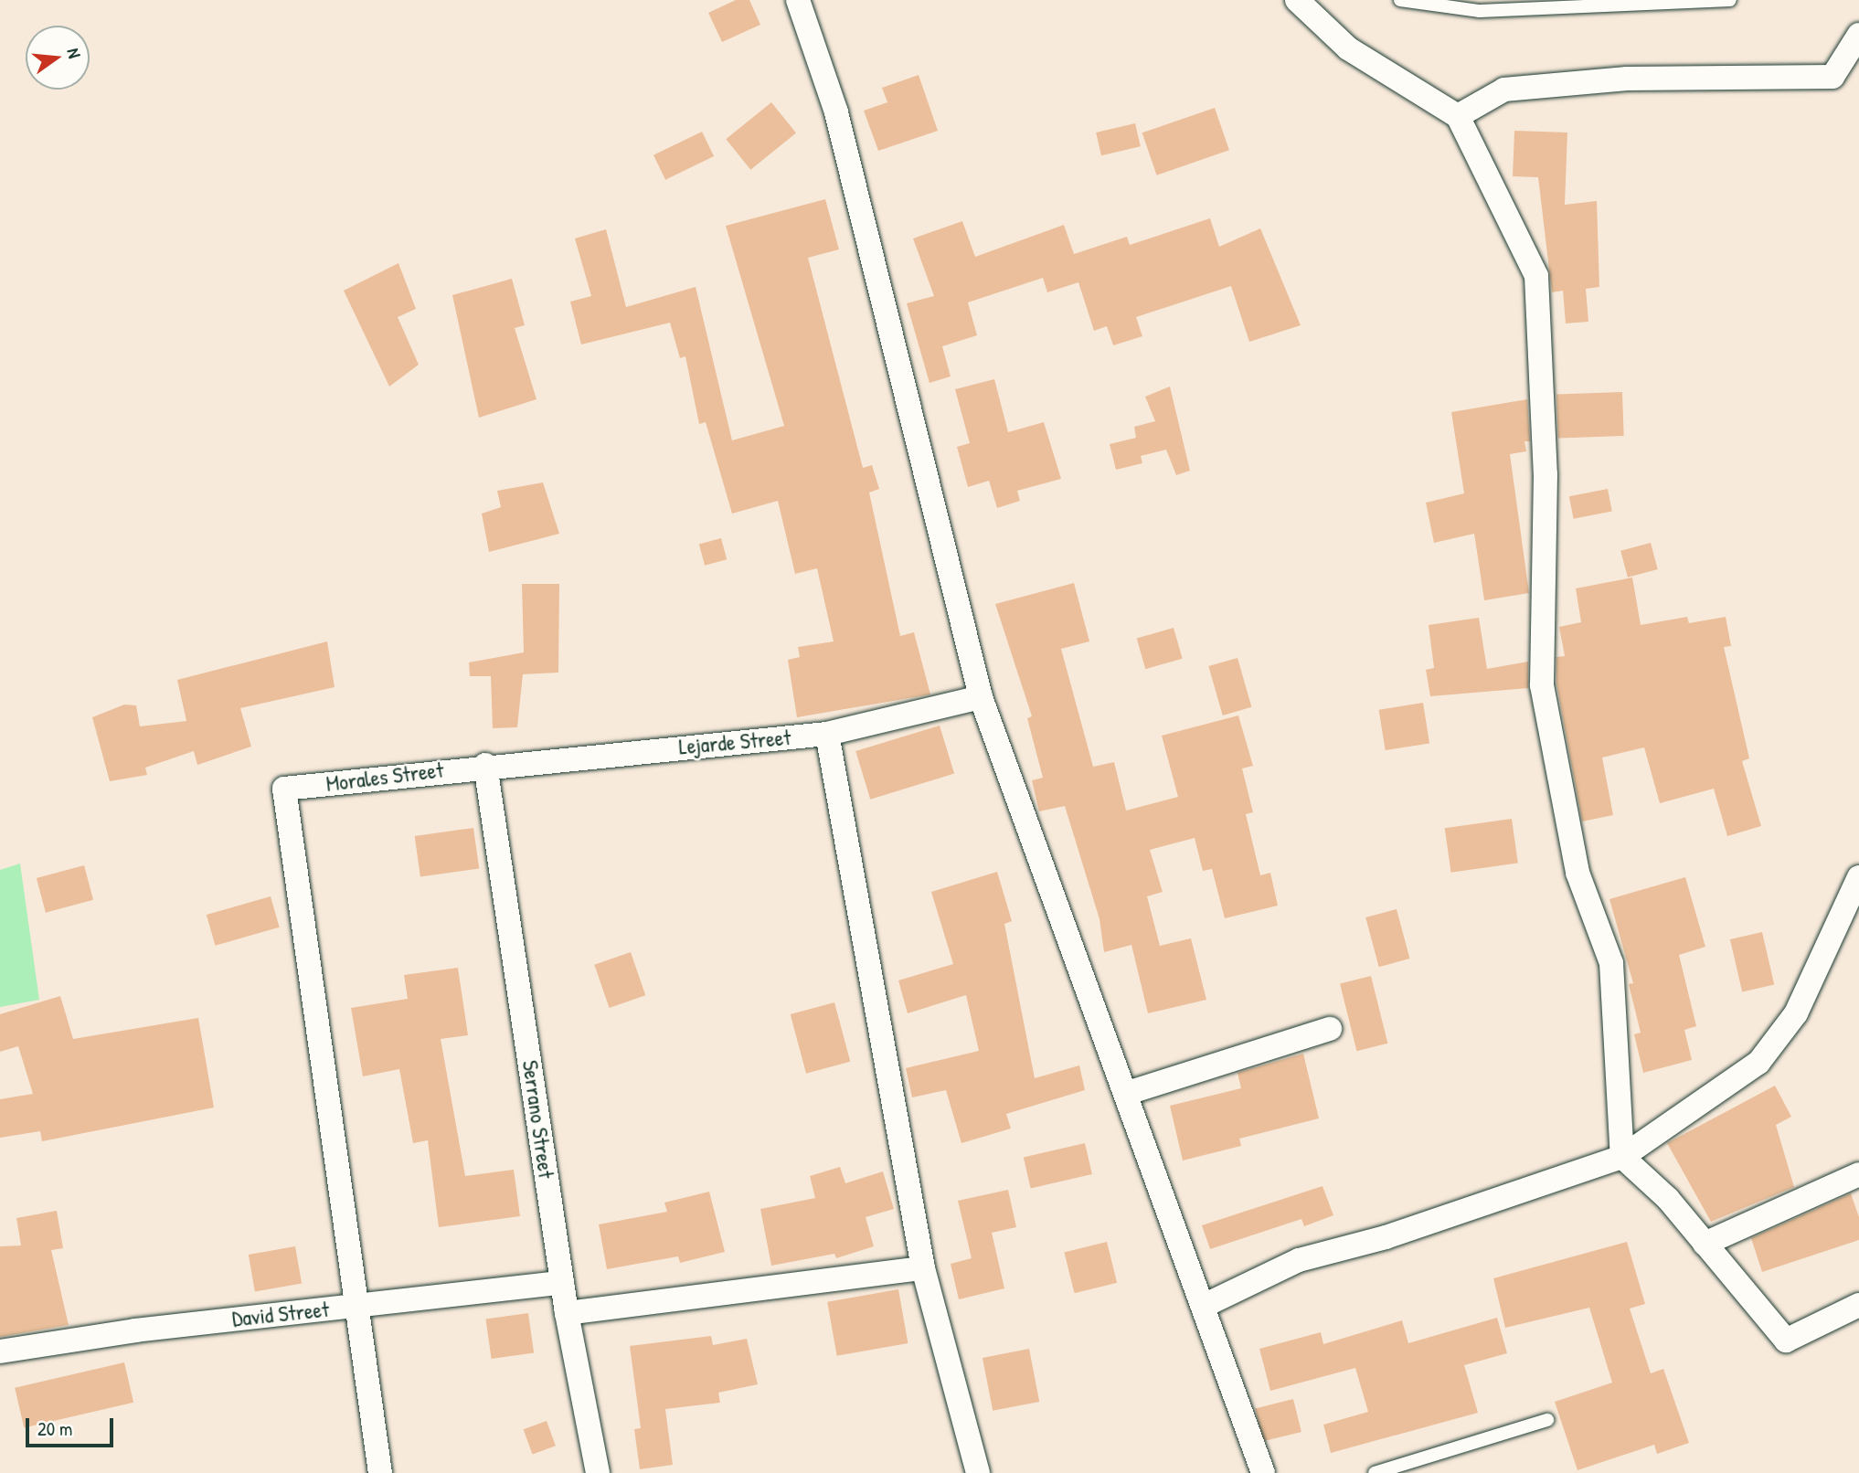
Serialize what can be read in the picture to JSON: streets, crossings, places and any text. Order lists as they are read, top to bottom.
{
  "streets": {
    "street": [
      "Lejarde Street",
      "Morales Street",
      "Serrano Street",
      "David Street"
    ]
  },
  "crossings": [
    ["Lejarde Street", "Morales Street"],
    ["Lejarde Street", "Serrano Street"],
    ["Morales Street", "Serrano Street"],
    ["Morales Street", "David Street"],
    ["Serrano Street", "David Street"]
  ],
  "scale_bar": "20 m",
  "north": "right"
}
